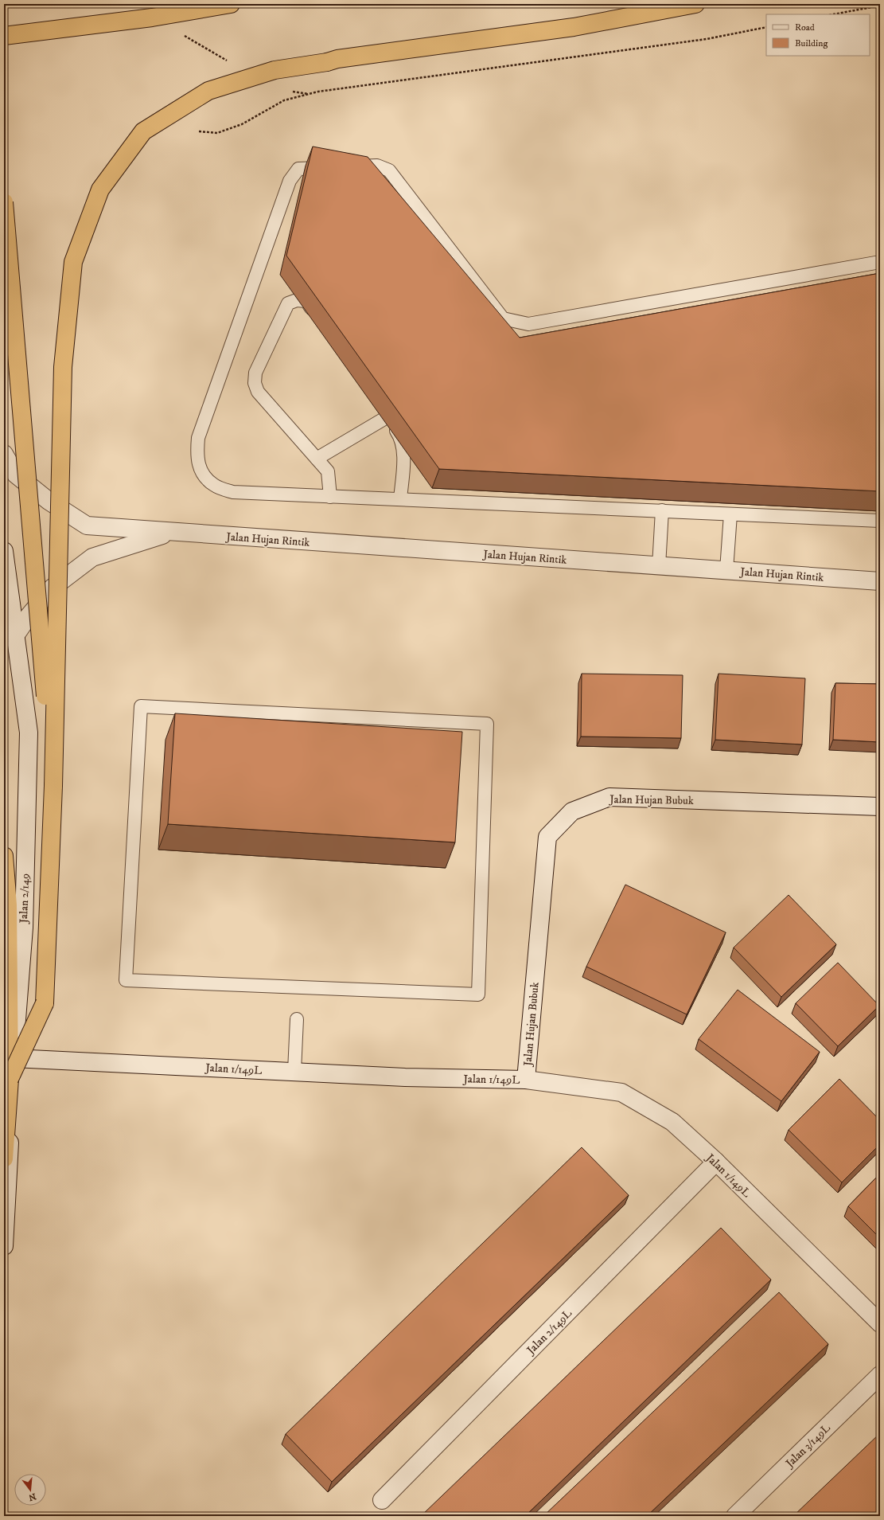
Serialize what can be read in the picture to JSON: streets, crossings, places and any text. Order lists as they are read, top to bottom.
{
  "streets": {
    "street": [
      "Jalan Hujan Rintik",
      "Jalan Hujan Bubuk",
      "Jalan 2/149",
      "Jalan 1/149L",
      "Jalan 2/149L",
      "Jalan 3/149L"
    ]
  },
  "crossings": [
    ["Jalan Hujan Rintik", "Jalan 2/149"],
    ["Jalan Hujan Bubuk", "Jalan 1/149L"],
    ["Jalan 2/149", "Jalan 1/149L"],
    ["Jalan 1/149L", "Jalan 2/149L"]
  ],
  "legend": ["Road", "Building"],
  "north": "bottom"
}
